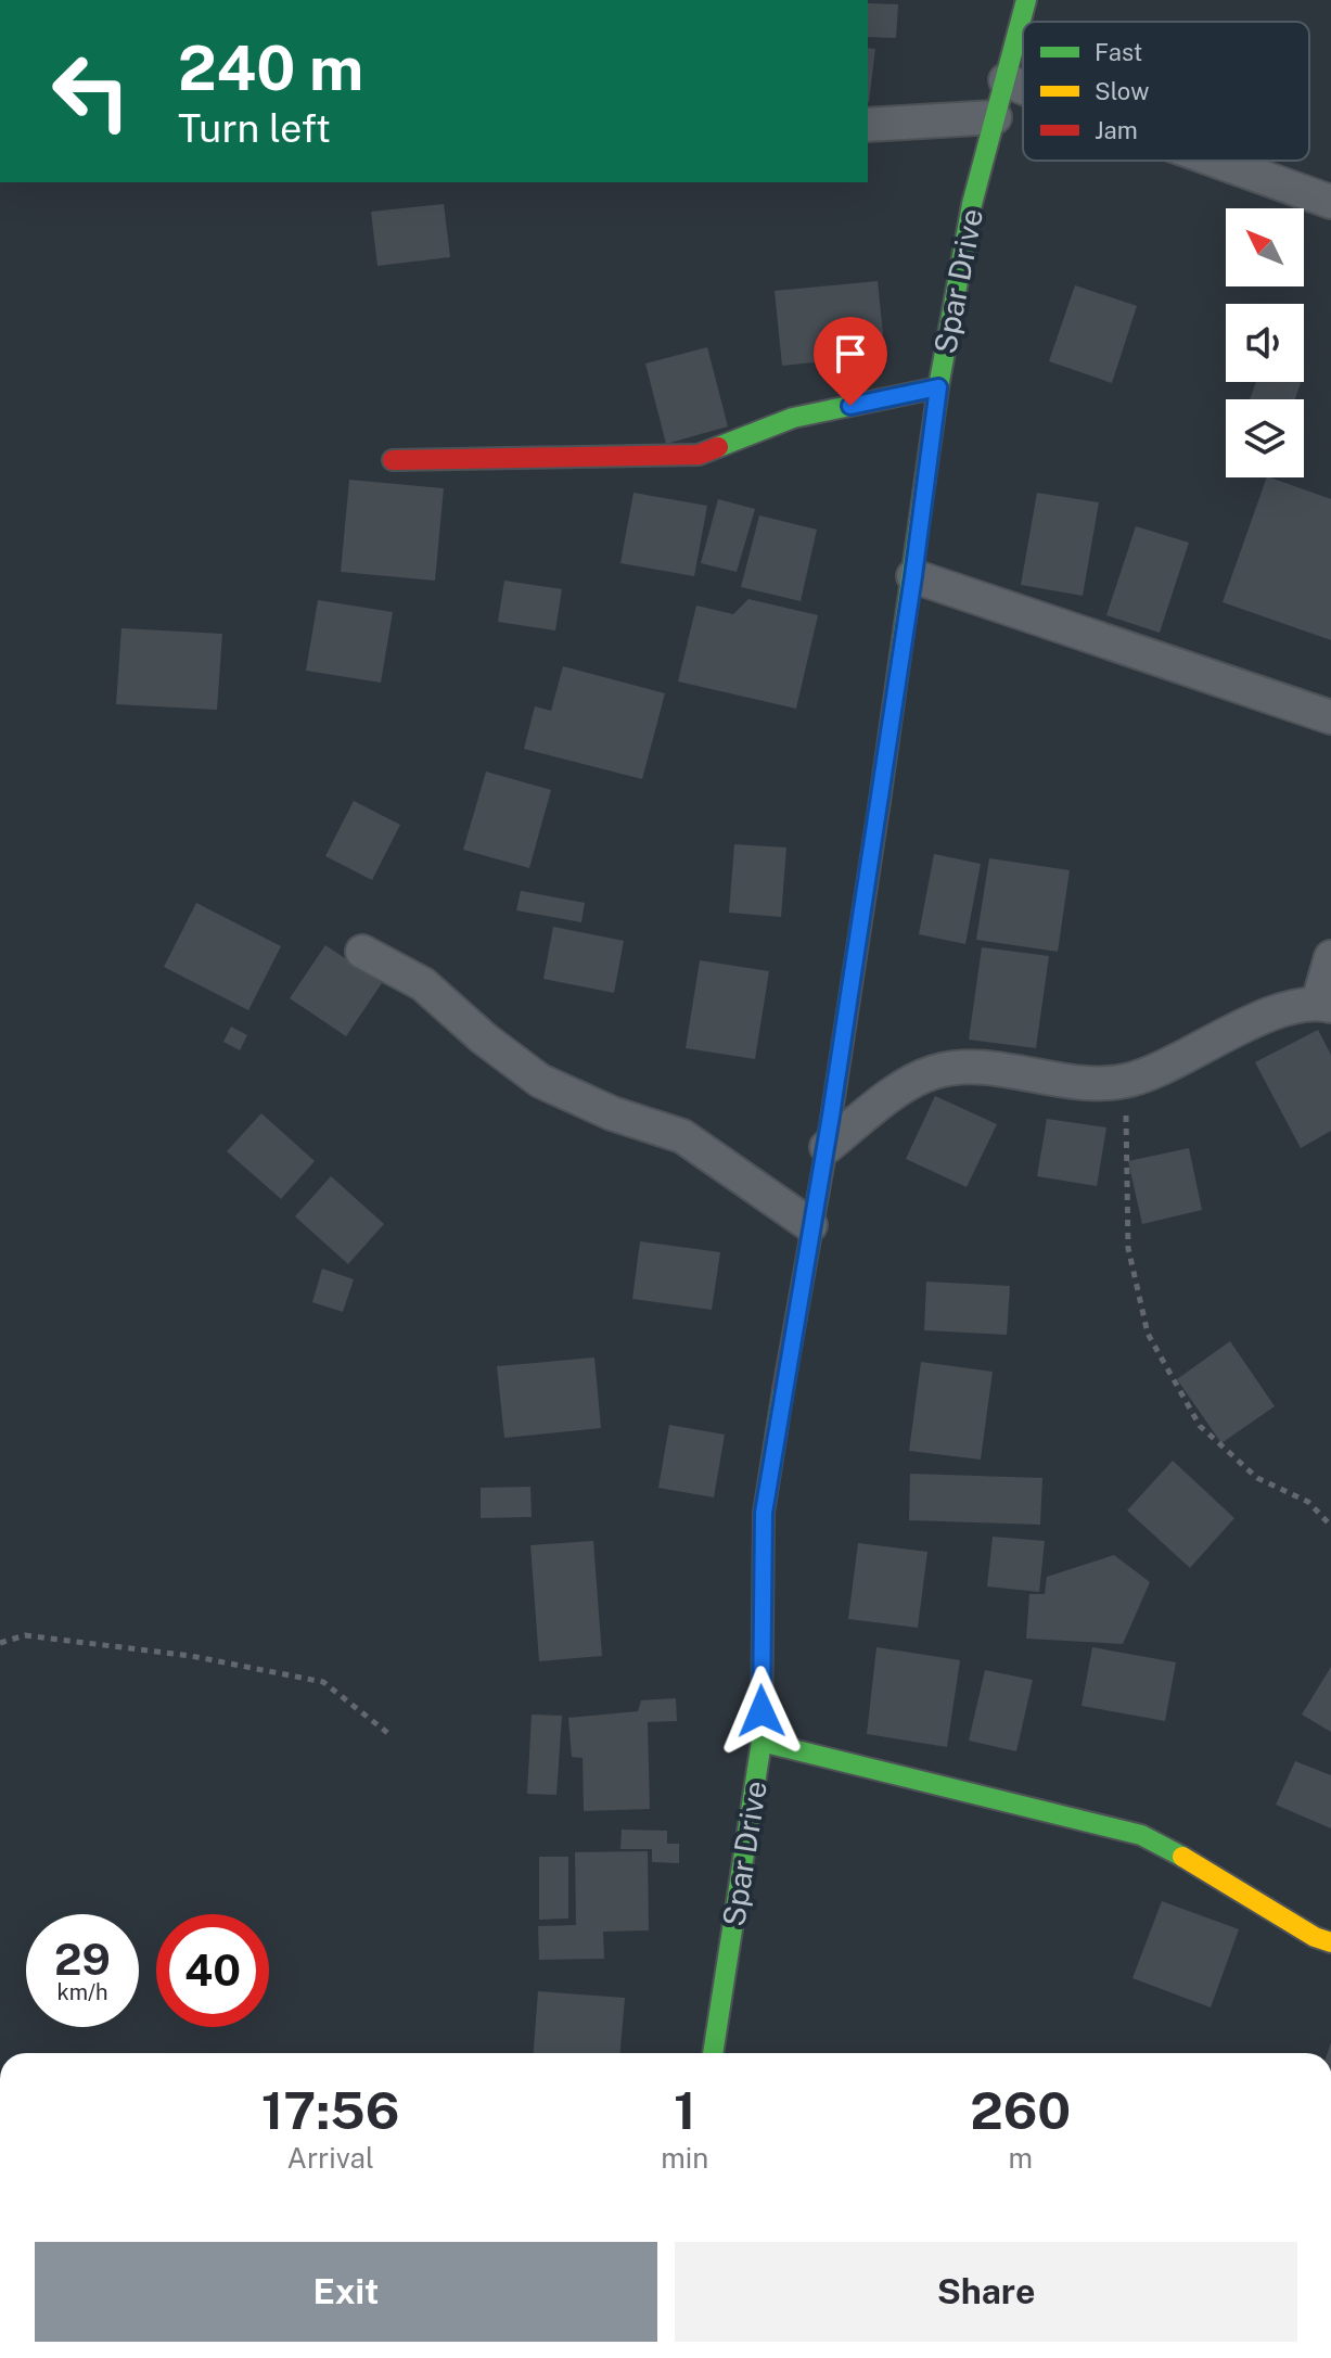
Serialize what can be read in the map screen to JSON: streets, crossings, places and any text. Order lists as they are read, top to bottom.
{
  "streets": {
    "street": ["Spar Drive"]
  },
  "legend": ["Fast", "Slow", "Jam"],
  "north": "top left",
  "page": {
    "turn": ["240 m", "Turn left"],
    "speed": "29 km/h",
    "limit": "40",
    "eta": [
      "17:56",
      "Arrival",
      "1",
      "min",
      "260",
      "m"
    ],
    "buttons": ["Exit", "Share"]
  }
}
